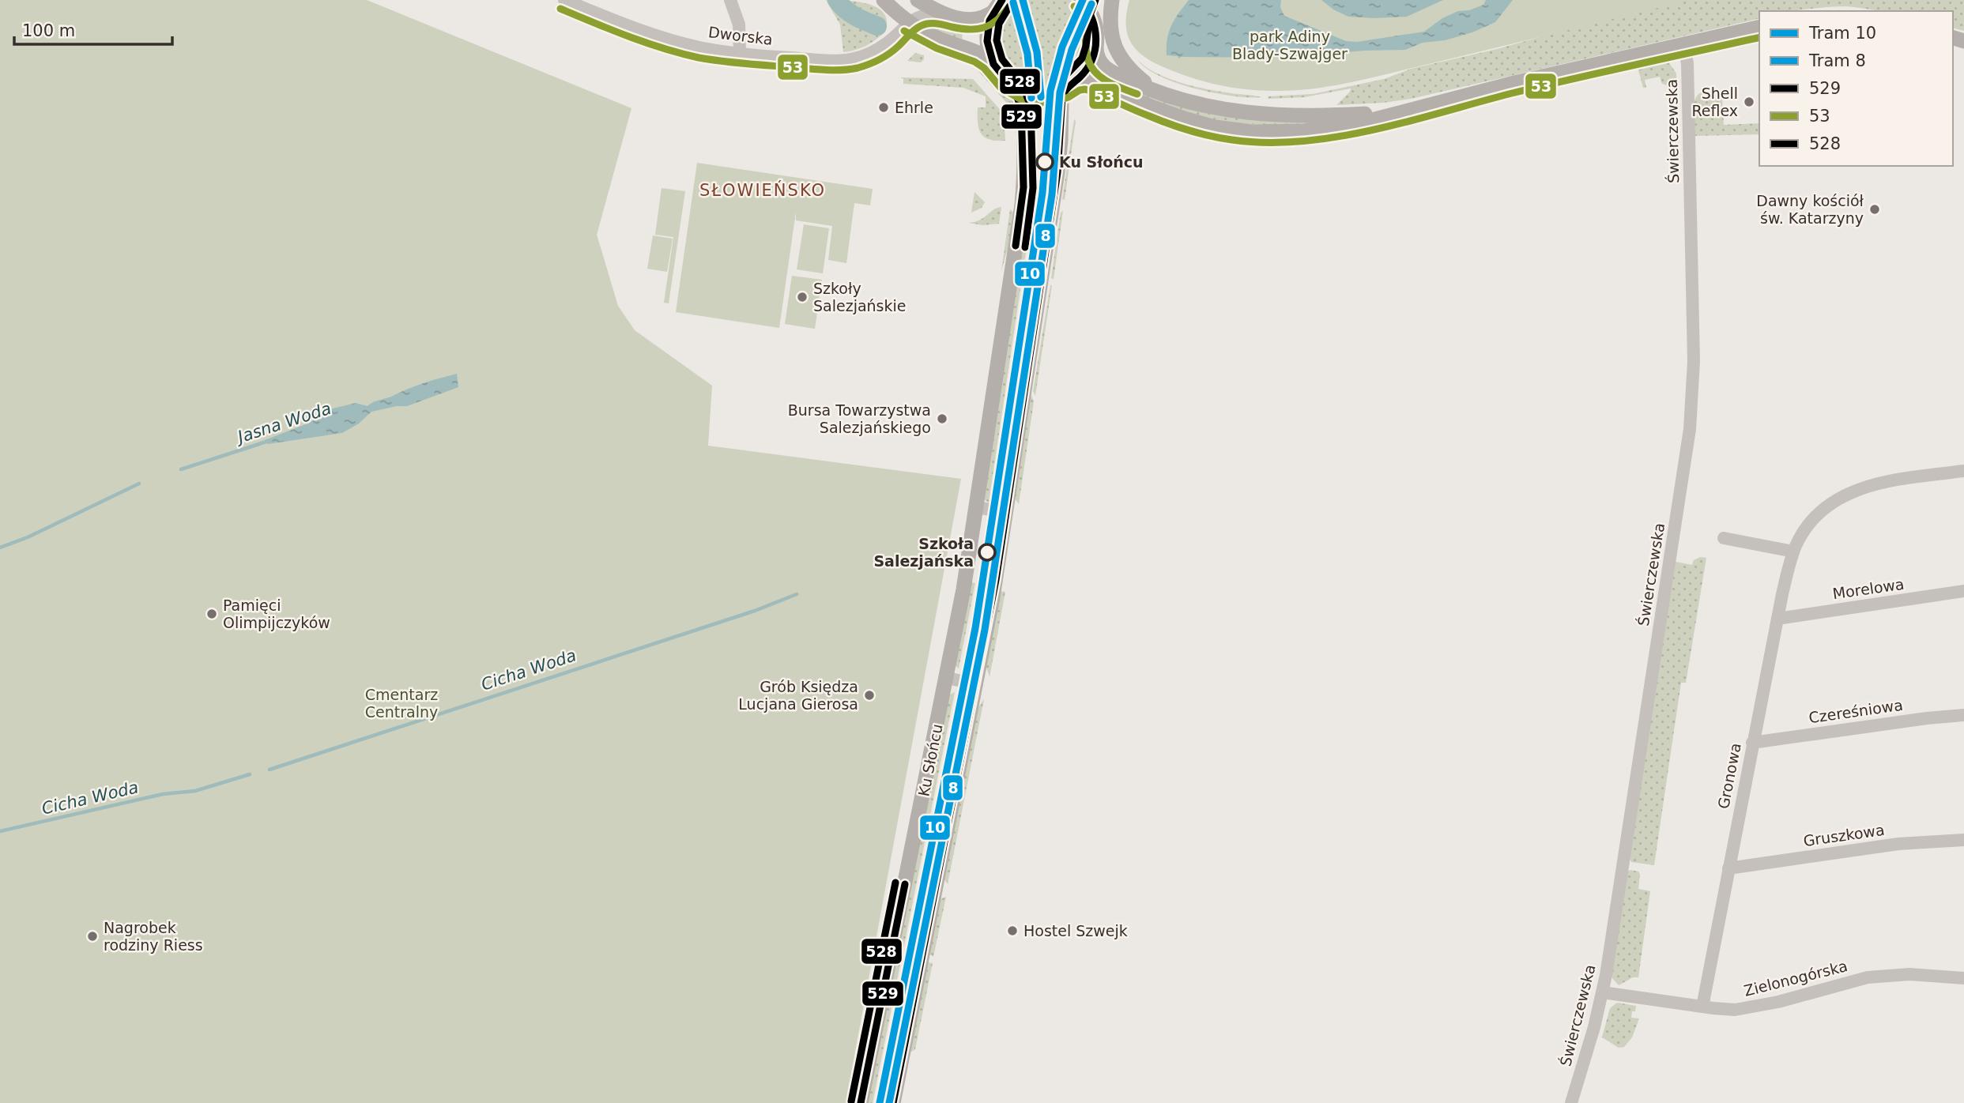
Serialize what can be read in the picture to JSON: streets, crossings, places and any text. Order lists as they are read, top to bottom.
{
  "streets": {
    "main road": ["Ku Słońcu"],
    "street": [
      "Dworska",
      "Świerczewska",
      "Morelowa",
      "Czereśniowa",
      "Gronowa",
      "Gruszkowa",
      "Zielonogórska"
    ]
  },
  "crossings": [
    ["Świerczewska", "Zielonogórska"],
    ["Morelowa", "Gronowa"],
    ["Czereśniowa", "Gronowa"],
    ["Gronowa", "Gruszkowa"],
    ["Gronowa", "Zielonogórska"]
  ],
  "districts": ["SŁOWIEŃSKO"],
  "water": ["Jasna Woda", "Cicha Woda"],
  "parks": ["park Adiny Blady-Szwajger", "Cmentarz Centralny"],
  "places": [
    "Shell Reflex",
    "Ehrle",
    "Ku Słońcu",
    "Dawny kościół św. Katarzyny",
    "Szkoły Salezjańskie",
    "Bursa Towarzystwa Salezjańskiego",
    "Szkoła Salezjańska",
    "Pamięci Olimpijczyków",
    "Grób Księdza Lucjana Gierosa",
    "Hostel Szwejk",
    "Nagrobek rodziny Riess"
  ],
  "lines": [
    "tram line 10",
    "transit line 529",
    "transit line 528",
    "tram line 8",
    "transit line 53"
  ],
  "legend": [
    "Tram 10",
    "Tram 8",
    "529",
    "53",
    "528"
  ],
  "scale_bar": "100 m"
}
